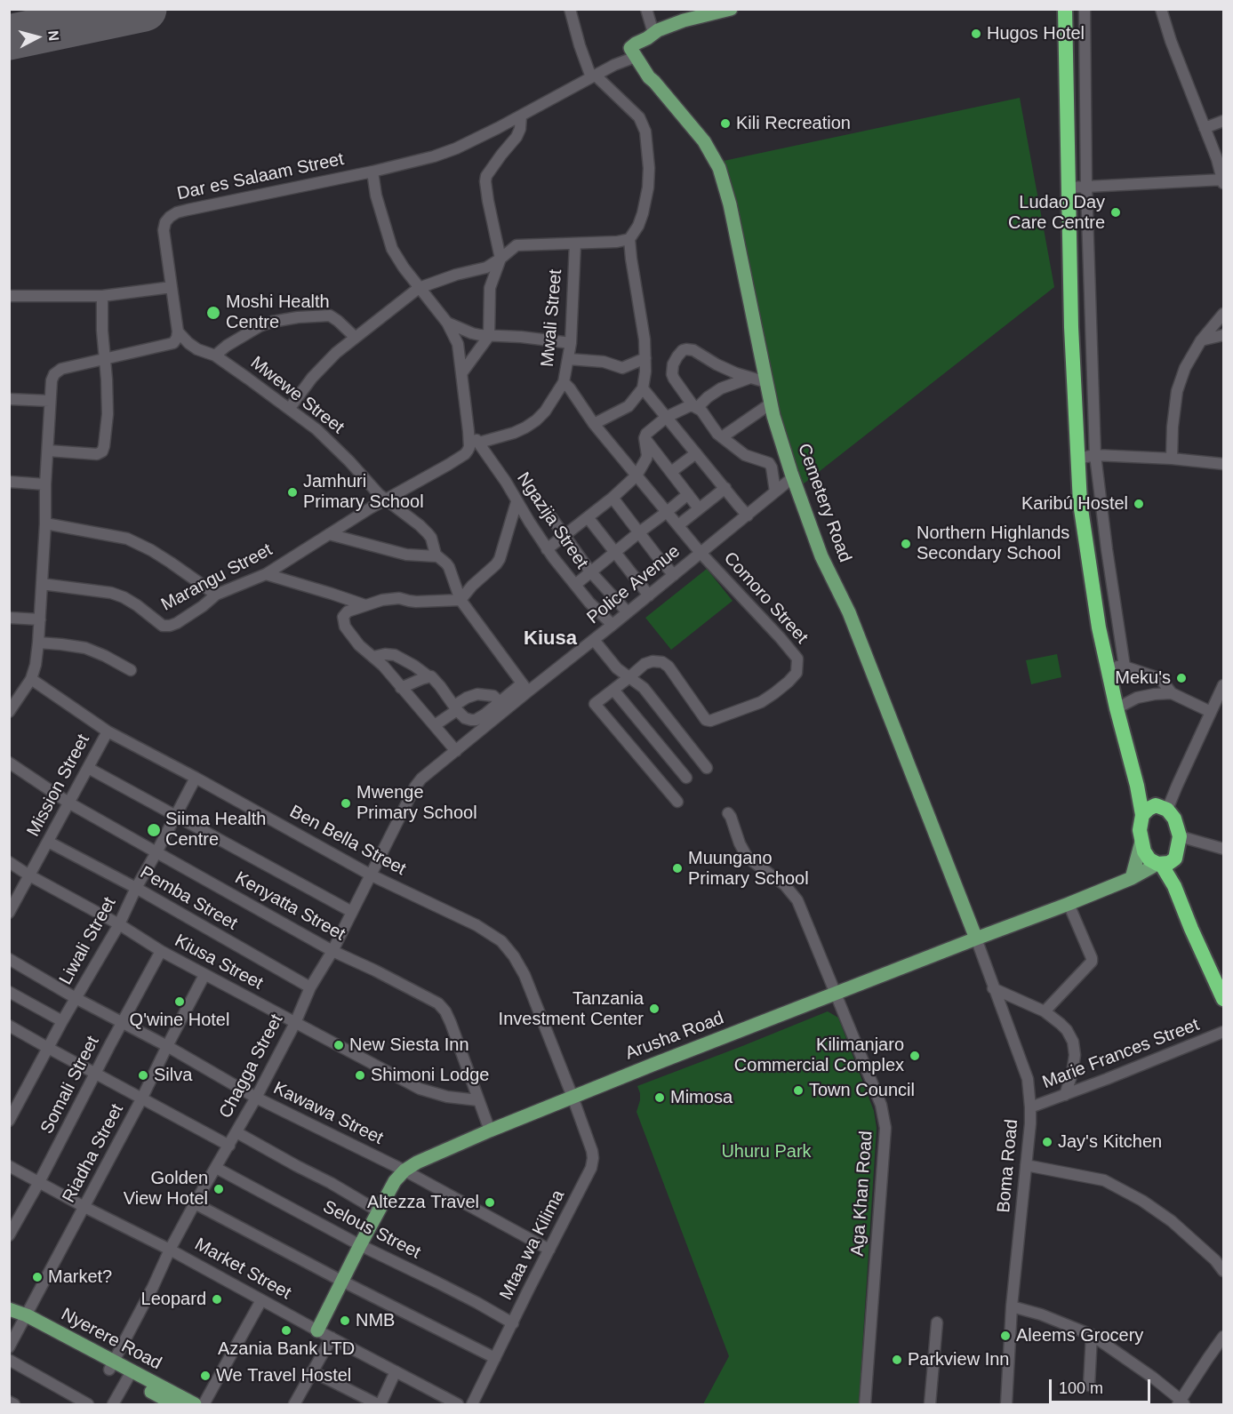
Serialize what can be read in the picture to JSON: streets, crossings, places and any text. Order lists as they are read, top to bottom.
{
  "streets": {
    "main road": ["Cemetery Road", "Arusha Road", "Nyerere Road"],
    "street": [
      "Dar es Salaam Street",
      "Mwali Street",
      "Mwewe Street",
      "Ngazija Street",
      "Marangu Street",
      "Police Avenue",
      "Comoro Street",
      "Mission Street",
      "Ben Bella Street",
      "Pemba Street",
      "Kenyatta Street",
      "Liwali Street",
      "Kiusa Street",
      "Marie Frances Street",
      "Chagga Street",
      "Somali Street",
      "Kawawa Street",
      "Riadha Street",
      "Boma Road",
      "Aga Khan Road",
      "Selous Street",
      "Mtaa wa Kilima",
      "Market Street"
    ]
  },
  "crossings": [
    ["Dar es Salaam Street", "Mwewe Street"],
    ["Dar es Salaam Street", "Cemetery Road"],
    ["Dar es Salaam Street", "Marangu Street"],
    ["Mwali Street", "Ngazija Street"],
    ["Mwali Street", "Comoro Street"],
    ["Mwewe Street", "Marangu Street"],
    ["Mwewe Street", "Police Avenue"],
    ["Cemetery Road", "Police Avenue"],
    ["Cemetery Road", "Arusha Road"],
    ["Cemetery Road", "Boma Road"],
    ["Ngazija Street", "Marangu Street"],
    ["Ngazija Street", "Police Avenue"],
    ["Police Avenue", "Comoro Street"],
    ["Police Avenue", "Chagga Street"],
    ["Mission Street", "Ben Bella Street"],
    ["Mission Street", "Pemba Street"],
    ["Mission Street", "Kenyatta Street"],
    ["Mission Street", "Kiusa Street"],
    ["Ben Bella Street", "Liwali Street"],
    ["Ben Bella Street", "Arusha Road"],
    ["Ben Bella Street", "Chagga Street"],
    ["Ben Bella Street", "Mtaa wa Kilima"],
    ["Pemba Street", "Liwali Street"],
    ["Pemba Street", "Chagga Street"],
    ["Kenyatta Street", "Liwali Street"],
    ["Kenyatta Street", "Kiusa Street"],
    ["Kenyatta Street", "Arusha Road"],
    ["Kenyatta Street", "Chagga Street"],
    ["Liwali Street", "Kiusa Street"],
    ["Liwali Street", "Kawawa Street"],
    ["Kiusa Street", "Chagga Street"],
    ["Kiusa Street", "Somali Street"],
    ["Kiusa Street", "Riadha Street"],
    ["Arusha Road", "Kawawa Street"],
    ["Arusha Road", "Boma Road"],
    ["Arusha Road", "Aga Khan Road"],
    ["Arusha Road", "Selous Street"],
    ["Arusha Road", "Mtaa wa Kilima"],
    ["Arusha Road", "Market Street"],
    ["Marie Frances Street", "Boma Road"],
    ["Chagga Street", "Kawawa Street"],
    ["Chagga Street", "Selous Street"],
    ["Chagga Street", "Market Street"],
    ["Chagga Street", "Nyerere Road"],
    ["Somali Street", "Kawawa Street"],
    ["Somali Street", "Market Street"],
    ["Kawawa Street", "Riadha Street"],
    ["Kawawa Street", "Mtaa wa Kilima"],
    ["Riadha Street", "Market Street"],
    ["Riadha Street", "Nyerere Road"],
    ["Selous Street", "Mtaa wa Kilima"]
  ],
  "districts": ["Kiusa"],
  "parks": ["Uhuru Park"],
  "places": [
    "Hugos Hotel",
    "Kili Recreation",
    "Ludao Day Care Centre",
    "Moshi Health Centre",
    "Jamhuri Primary School",
    "Karibú Hostel",
    "Northern Highlands Secondary School",
    "Meku's",
    "Mwenge Primary School",
    "Siima Health Centre",
    "Muungano Primary School",
    "Q'wine Hotel",
    "Tanzania Investment Center",
    "New Siesta Inn",
    "Kilimanjaro Commercial Complex",
    "Silva",
    "Shimoni Lodge",
    "Town Council",
    "Mimosa",
    "Jay's Kitchen",
    "Golden View Hotel",
    "Altezza Travel",
    "Market?",
    "Leopard",
    "NMB",
    "Azania Bank LTD",
    "Aleems Grocery",
    "Parkview Inn",
    "We Travel Hostel"
  ],
  "scale_bar": "100 m",
  "north": "right"
}
